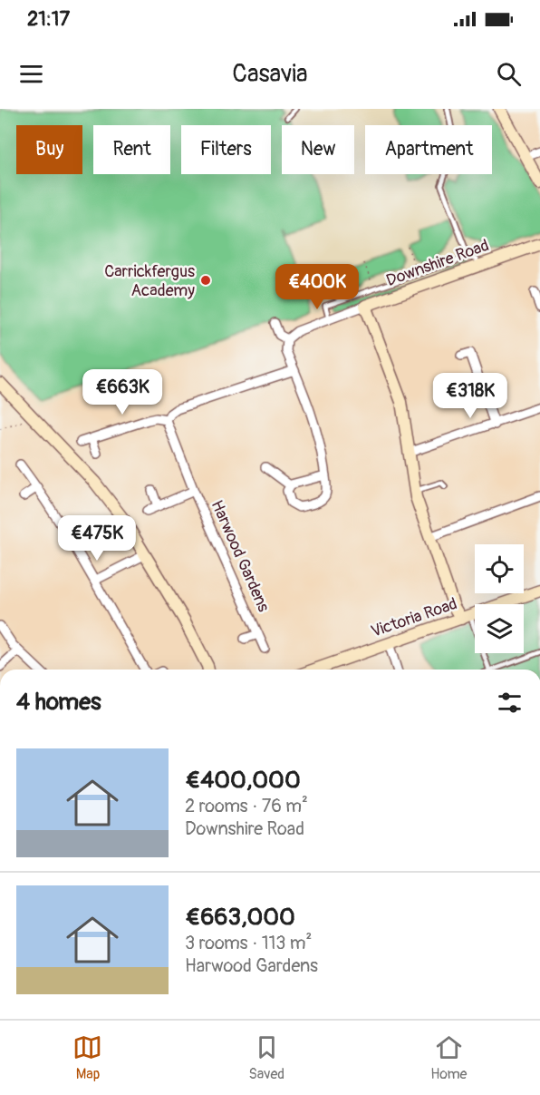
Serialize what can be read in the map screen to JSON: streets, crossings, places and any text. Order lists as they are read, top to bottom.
{
  "streets": {
    "street": ["Downshire Road", "Harwood Gardens", "Victoria Road"]
  },
  "places": ["Carrickfergus Academy"],
  "page": {
    "status": "21:17",
    "header": "Casavia",
    "chip": [
      "Buy",
      "Rent",
      "Filters",
      "New",
      "Apartment"
    ],
    "price": [
      "€400K",
      "€663K",
      "€318K",
      "€475K"
    ],
    "heading": "4 homes",
    "list": [
      {
        "name": "€400,000",
        "note": "2 rooms · 76 m² · Downshire Road"
      },
      {
        "name": "€663,000",
        "note": "3 rooms · 113 m² · Harwood Gardens"
      }
    ],
    "tabs": ["Map", "Saved", "Home"]
  }
}
